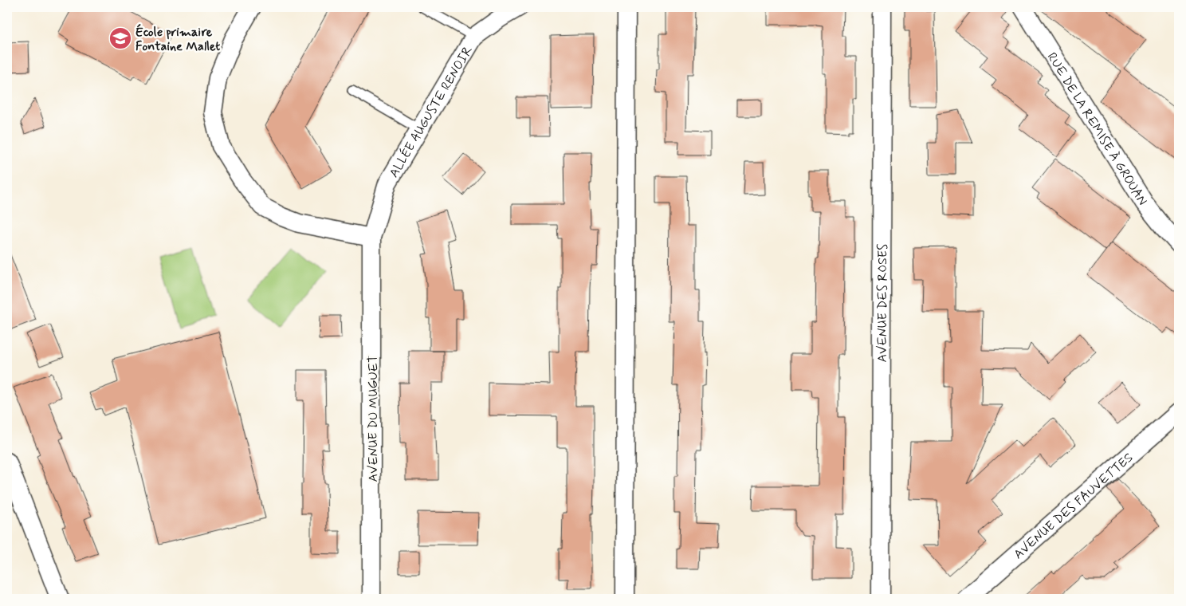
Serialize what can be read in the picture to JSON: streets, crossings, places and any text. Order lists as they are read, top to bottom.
{
  "streets": {
    "street": [
      "ALLÉE AUGUSTE RENOIR",
      "RUE DE LA REMISE À GROUAN",
      "AVENUE DES ROSES",
      "AVENUE DU MUGUET",
      "AVENUE DES FAUVETTES"
    ]
  },
  "crossings": [
    ["ALLÉE AUGUSTE RENOIR", "AVENUE DU MUGUET"]
  ],
  "places": {
    "school or university": ["École primaire Fontaine Mallet"]
  }
}
